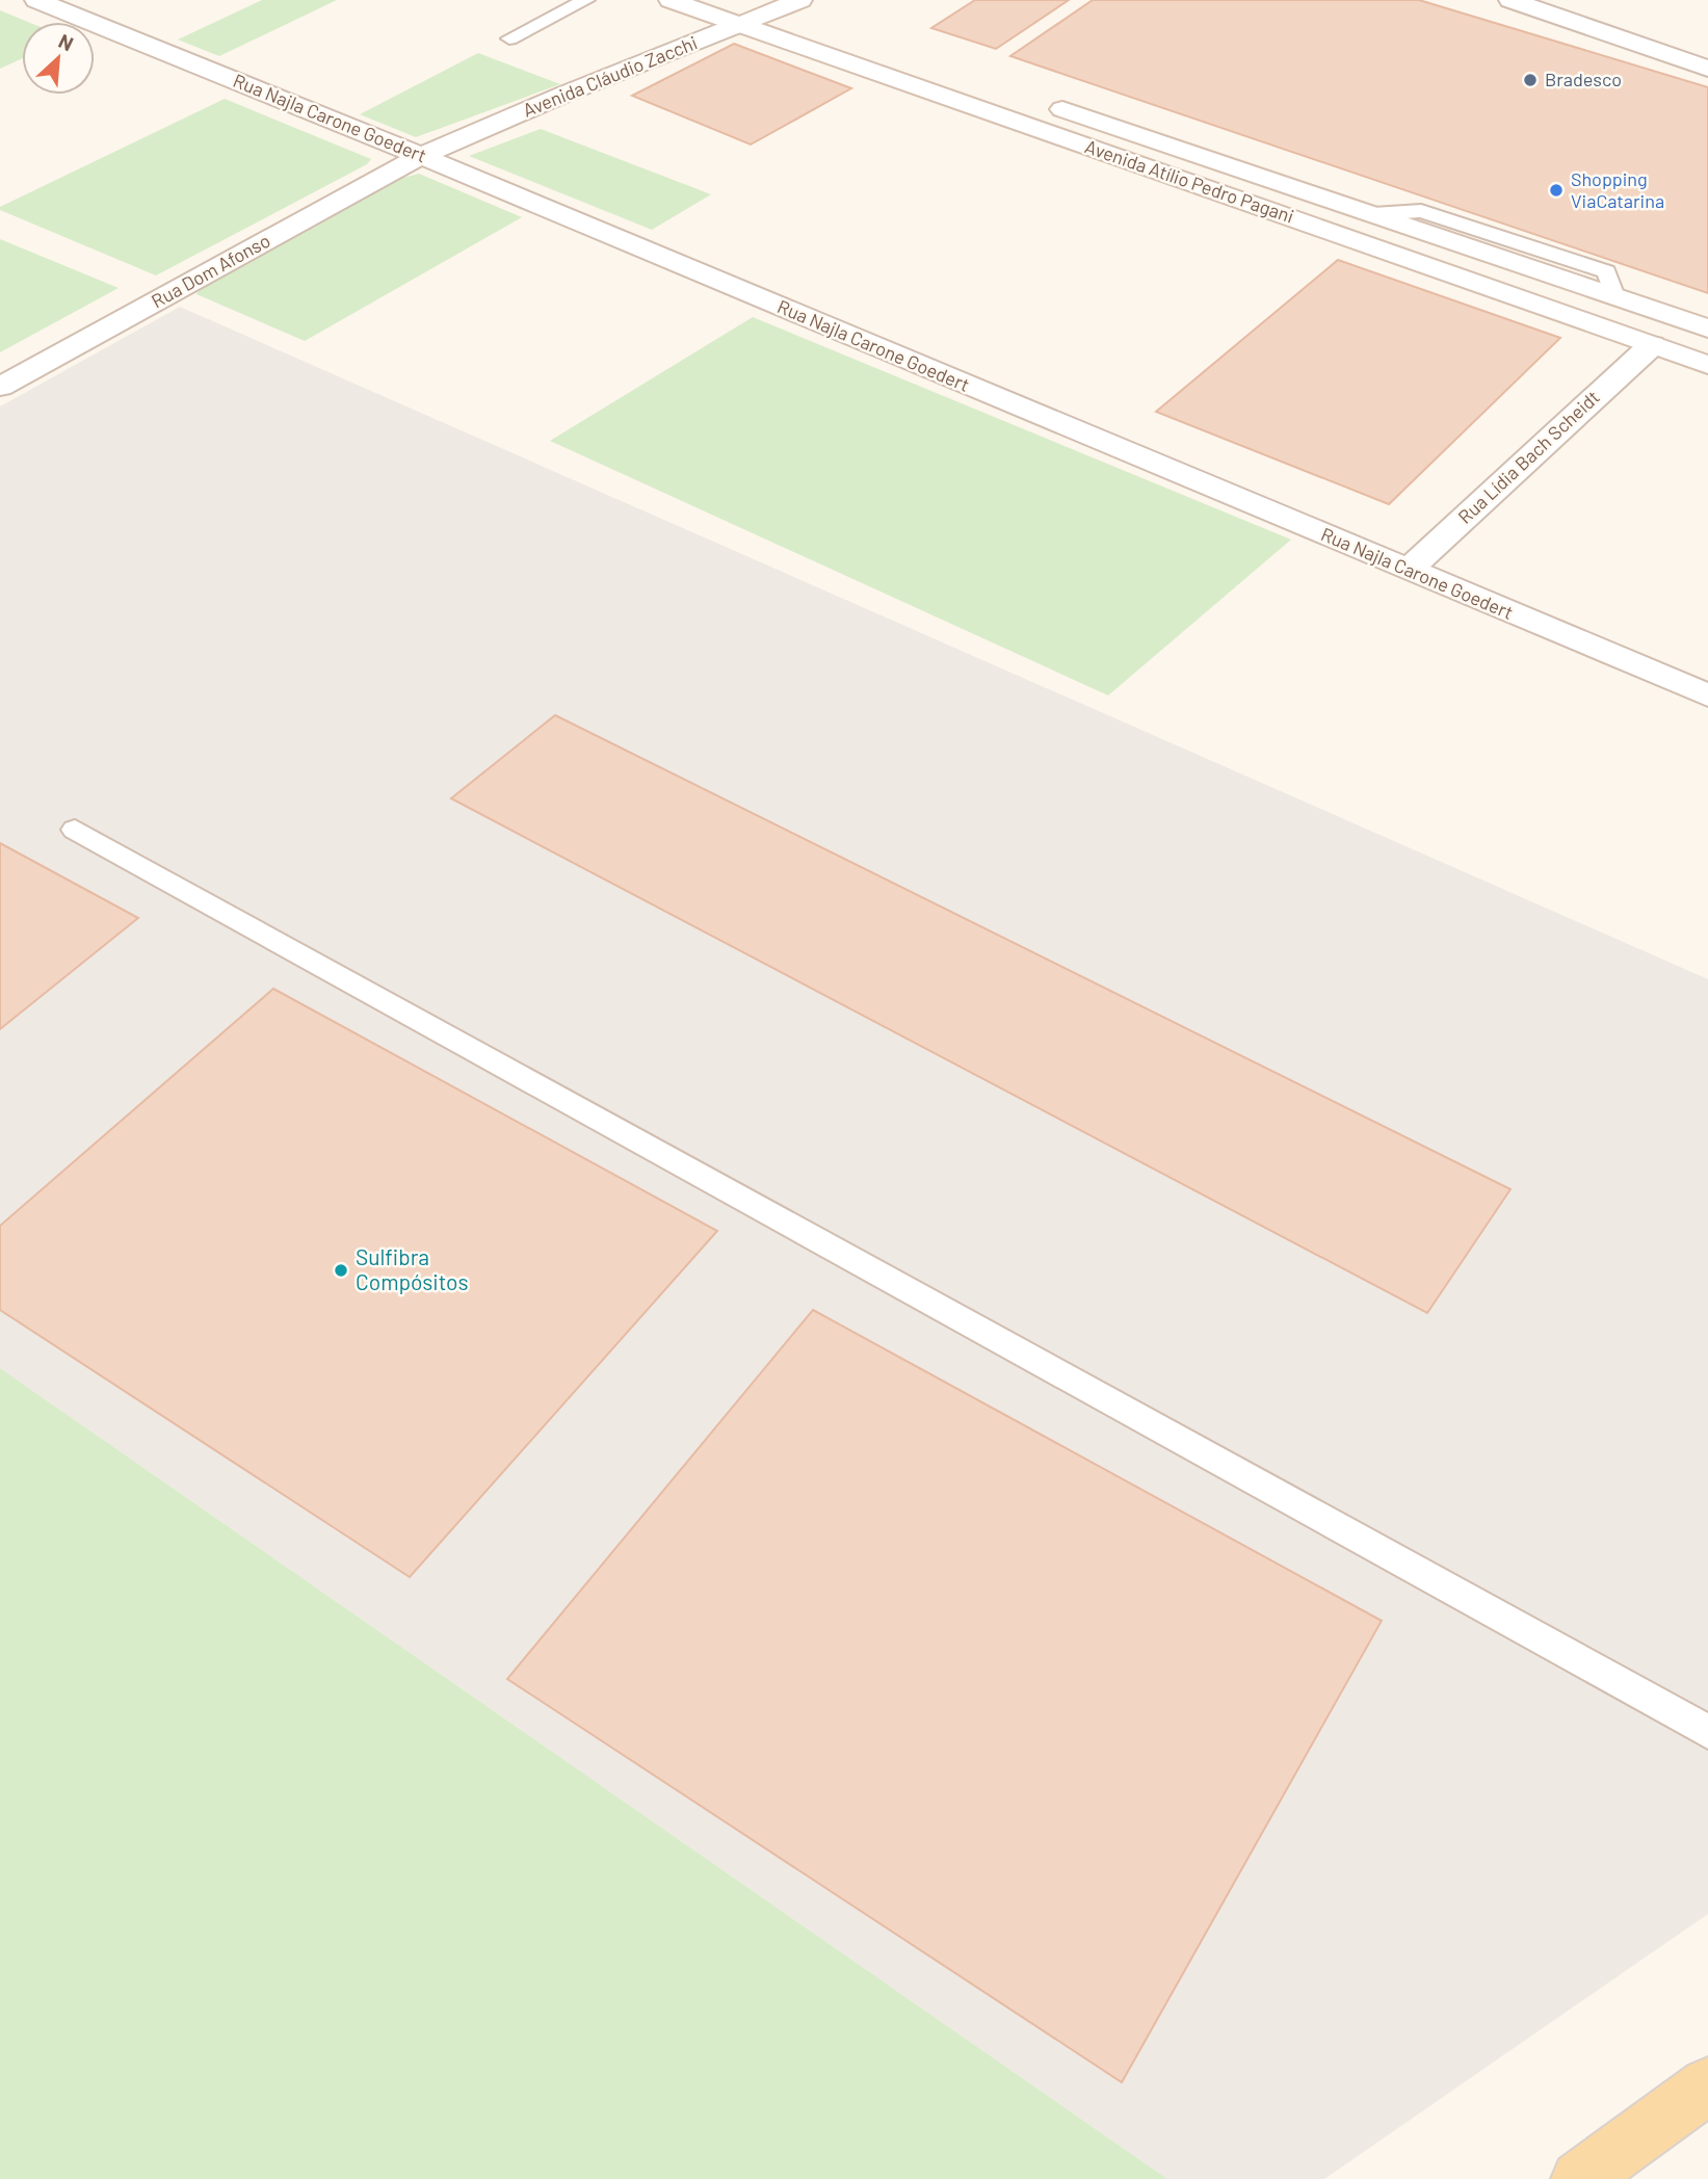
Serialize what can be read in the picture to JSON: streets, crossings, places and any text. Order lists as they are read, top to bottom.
{
  "streets": {
    "street": [
      "Avenida Cláudio Zacchi",
      "Rua Najla Carone Goedert",
      "Avenida Atílio Pedro Pagani",
      "Rua Dom Afonso",
      "Rua Lídia Bach Scheidt"
    ]
  },
  "crossings": [
    ["Avenida Cláudio Zacchi", "Rua Najla Carone Goedert"],
    ["Avenida Cláudio Zacchi", "Avenida Atílio Pedro Pagani"],
    ["Avenida Cláudio Zacchi", "Rua Dom Afonso"],
    ["Rua Najla Carone Goedert", "Rua Dom Afonso"],
    ["Rua Najla Carone Goedert", "Rua Lídia Bach Scheidt"],
    ["Avenida Atílio Pedro Pagani", "Rua Lídia Bach Scheidt"]
  ],
  "places": ["Bradesco", "Shopping ViaCatarina", "Sulfibra Compósitos"],
  "north": "top right"
}
